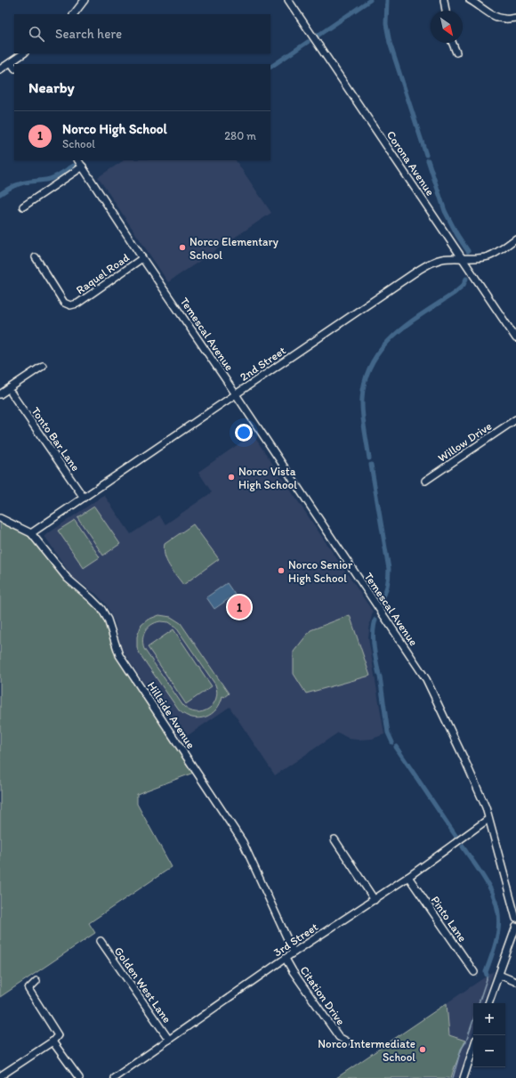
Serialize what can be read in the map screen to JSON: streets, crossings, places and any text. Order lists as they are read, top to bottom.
{
  "streets": {
    "street": [
      "Corona Avenue",
      "Raquel Road",
      "Temescal Avenue",
      "2nd Street",
      "Tonto Bar Lane",
      "Willow Drive",
      "Hillside Avenue",
      "Pinto Lane",
      "3rd Street",
      "Golden West Lane",
      "Citation Drive"
    ]
  },
  "crossings": [
    ["Corona Avenue", "2nd Street"],
    ["Raquel Road", "Temescal Avenue"],
    ["Temescal Avenue", "2nd Street"],
    ["Temescal Avenue", "3rd Street"],
    ["2nd Street", "Tonto Bar Lane"],
    ["2nd Street", "Hillside Avenue"],
    ["Hillside Avenue", "3rd Street"],
    ["Pinto Lane", "3rd Street"],
    ["3rd Street", "Golden West Lane"],
    ["3rd Street", "Citation Drive"]
  ],
  "places": [
    "Norco Elementary School",
    "Norco Vista High School",
    "Norco Senior High School",
    "Norco Intermediate School"
  ],
  "north": "bottom right",
  "page": {
    "search": "Search here",
    "heading": "Nearby",
    "list": [
      {
        "mark": "1",
        "name": "Norco High School",
        "note": "School",
        "value": "280 m"
      }
    ],
    "pins": "1",
    "map_buttons": ["+", "−"]
  }
}
